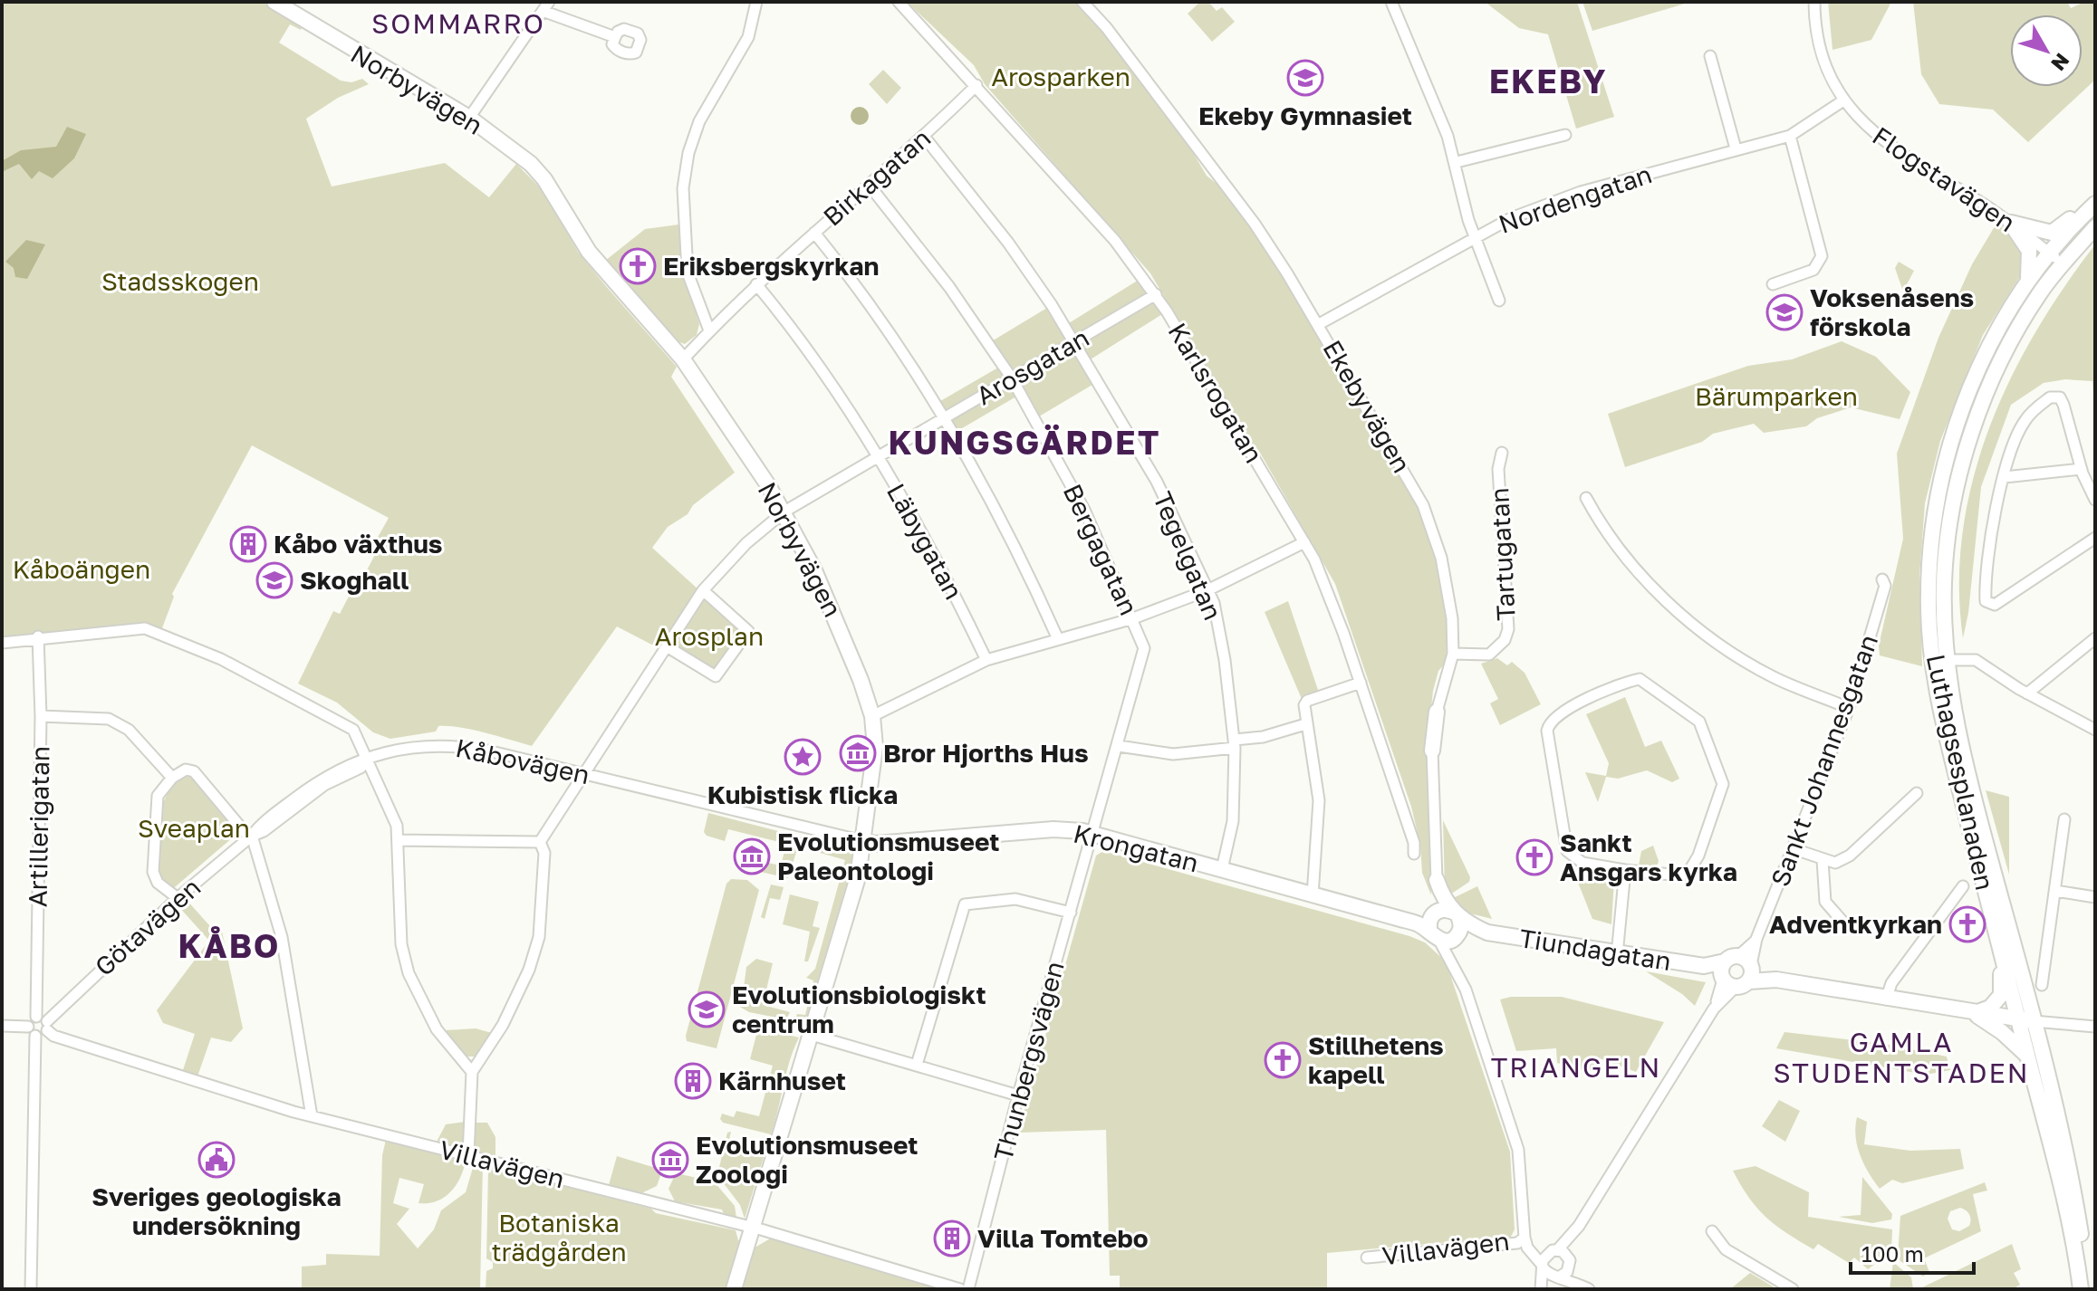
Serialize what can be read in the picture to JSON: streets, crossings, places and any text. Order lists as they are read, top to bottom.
{
  "streets": {
    "street": [
      "Norbyvägen",
      "Birkagatan",
      "Flogstavägen",
      "Nordengatan",
      "Arosgatan",
      "Karlsrogatan",
      "Ekebyvägen",
      "Läbygatan",
      "Bergagatan",
      "Tartugatan",
      "Tegelgatan",
      "Sankt Johannesgatan",
      "Kåbovägen",
      "Luthagsesplanaden",
      "Artillerigatan",
      "Krongatan",
      "Götavägen",
      "Tiundagatan",
      "Thunbergsvägen",
      "Villavägen"
    ]
  },
  "crossings": [
    ["Norbyvägen", "Birkagatan"],
    ["Norbyvägen", "Arosgatan"],
    ["Norbyvägen", "Kåbovägen"],
    ["Norbyvägen", "Krongatan"],
    ["Norbyvägen", "Villavägen"],
    ["Birkagatan", "Karlsrogatan"],
    ["Birkagatan", "Läbygatan"],
    ["Birkagatan", "Bergagatan"],
    ["Birkagatan", "Tegelgatan"],
    ["Flogstavägen", "Nordengatan"],
    ["Flogstavägen", "Luthagsesplanaden"],
    ["Nordengatan", "Ekebyvägen"],
    ["Arosgatan", "Karlsrogatan"],
    ["Arosgatan", "Läbygatan"],
    ["Arosgatan", "Bergagatan"],
    ["Arosgatan", "Tegelgatan"],
    ["Arosgatan", "Kåbovägen"],
    ["Ekebyvägen", "Tartugatan"],
    ["Ekebyvägen", "Krongatan"],
    ["Ekebyvägen", "Tiundagatan"],
    ["Bergagatan", "Krongatan"],
    ["Bergagatan", "Thunbergsvägen"],
    ["Tegelgatan", "Krongatan"],
    ["Sankt Johannesgatan", "Tiundagatan"],
    ["Kåbovägen", "Krongatan"],
    ["Kåbovägen", "Götavägen"],
    ["Luthagsesplanaden", "Tiundagatan"],
    ["Artillerigatan", "Götavägen"],
    ["Artillerigatan", "Villavägen"],
    ["Krongatan", "Tiundagatan"],
    ["Krongatan", "Thunbergsvägen"],
    ["Götavägen", "Villavägen"]
  ],
  "districts": [
    "SOMMARRO",
    "EKEBY",
    "KUNGSGÄRDET",
    "KÅBO",
    "GAMLA STUDENTSTADEN",
    "TRIANGELN"
  ],
  "parks": [
    "Arosparken",
    "Stadsskogen",
    "Bärumparken",
    "Kåboängen",
    "Arosplan",
    "Sveaplan",
    "Botaniska trädgården"
  ],
  "places": {
    "school or university": [
      "Ekeby Gymnasiet",
      "Voksenåsens förskola",
      "Skoghall",
      "Evolutionsbiologiskt centrum"
    ],
    "church": [
      "Eriksbergskyrkan",
      "Sankt Ansgars kyrka",
      "Adventkyrkan",
      "Stillhetens kapell"
    ],
    "building": ["Kåbo växthus", "Kärnhuset", "Villa Tomtebo"],
    "museum": ["Bror Hjorths Hus", "Evolutionsmuseet Paleontologi", "Evolutionsmuseet Zoologi"],
    "place": ["Kubistisk flicka"],
    "public building": ["Sveriges geologiska undersökning"]
  },
  "scale_bar": "100 m",
  "north": "bottom right"
}
